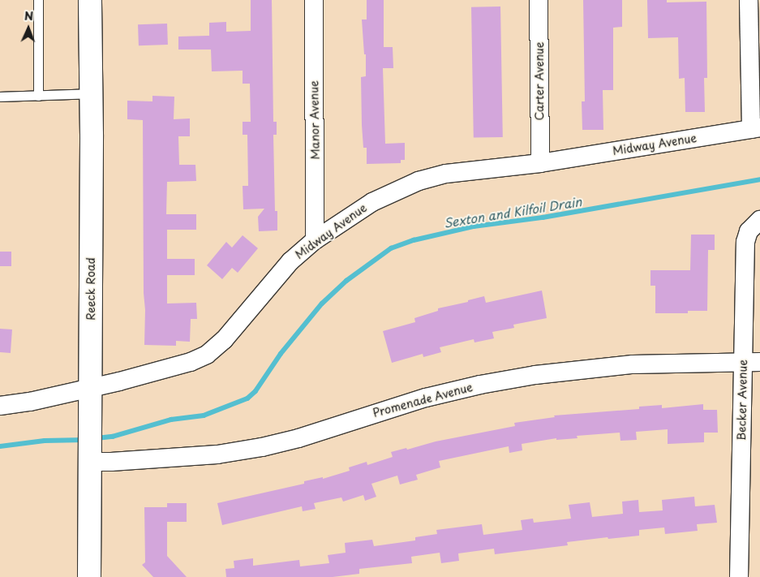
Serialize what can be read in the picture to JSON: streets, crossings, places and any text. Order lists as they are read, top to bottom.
{
  "streets": {
    "street": [
      "Carter Avenue",
      "Manor Avenue",
      "Midway Avenue",
      "Reeck Road",
      "Promenade Avenue",
      "Becker Avenue"
    ]
  },
  "crossings": [
    ["Carter Avenue", "Midway Avenue"],
    ["Manor Avenue", "Midway Avenue"],
    ["Midway Avenue", "Reeck Road"],
    ["Reeck Road", "Promenade Avenue"],
    ["Promenade Avenue", "Becker Avenue"]
  ],
  "water": ["Sexton and Kilfoil Drain"],
  "north": "top"
}
